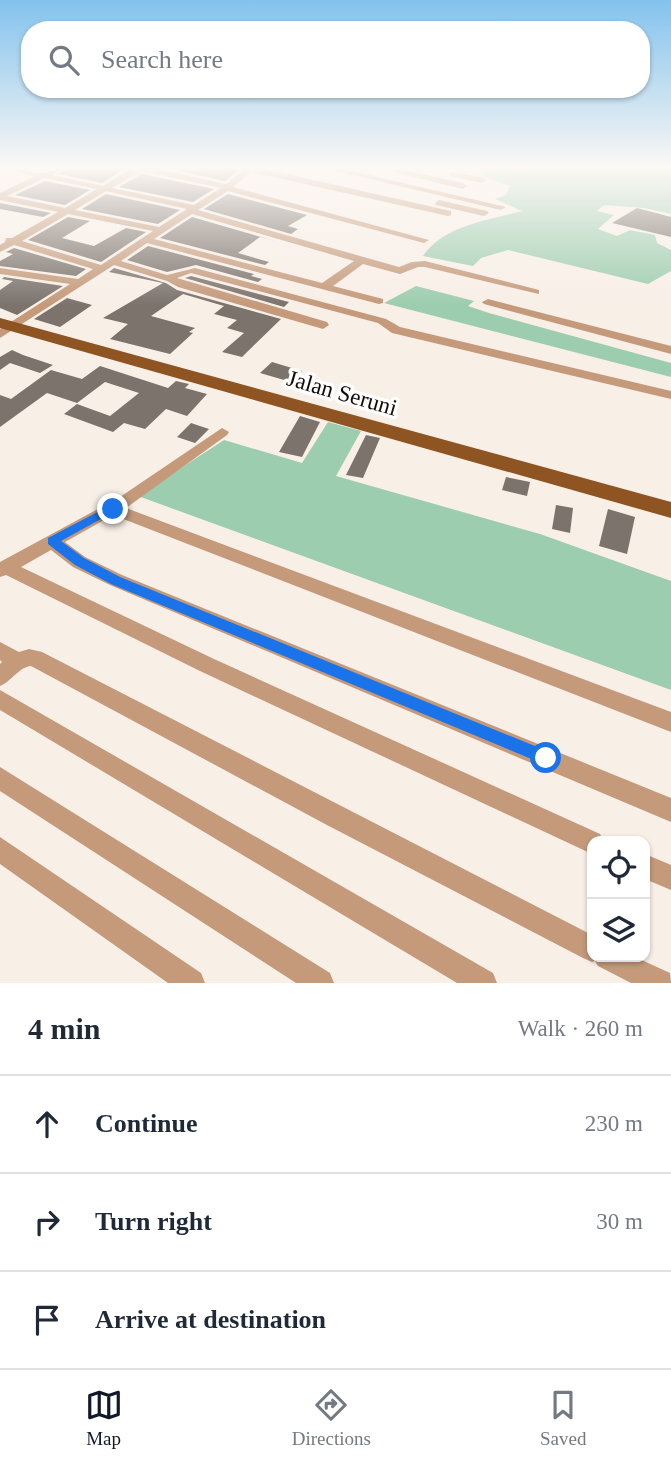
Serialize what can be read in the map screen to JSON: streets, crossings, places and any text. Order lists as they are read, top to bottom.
{
  "streets": {
    "main road": ["Jalan Seruni"]
  },
  "page": {
    "search": "Search here",
    "heading": ["4 min", "Walk · 260 m"],
    "list": [
      ["Continue", "230 m"],
      ["Turn right", "30 m"],
      "Arrive at destination"
    ],
    "nav": ["Map", "Directions", "Saved"]
  }
}
